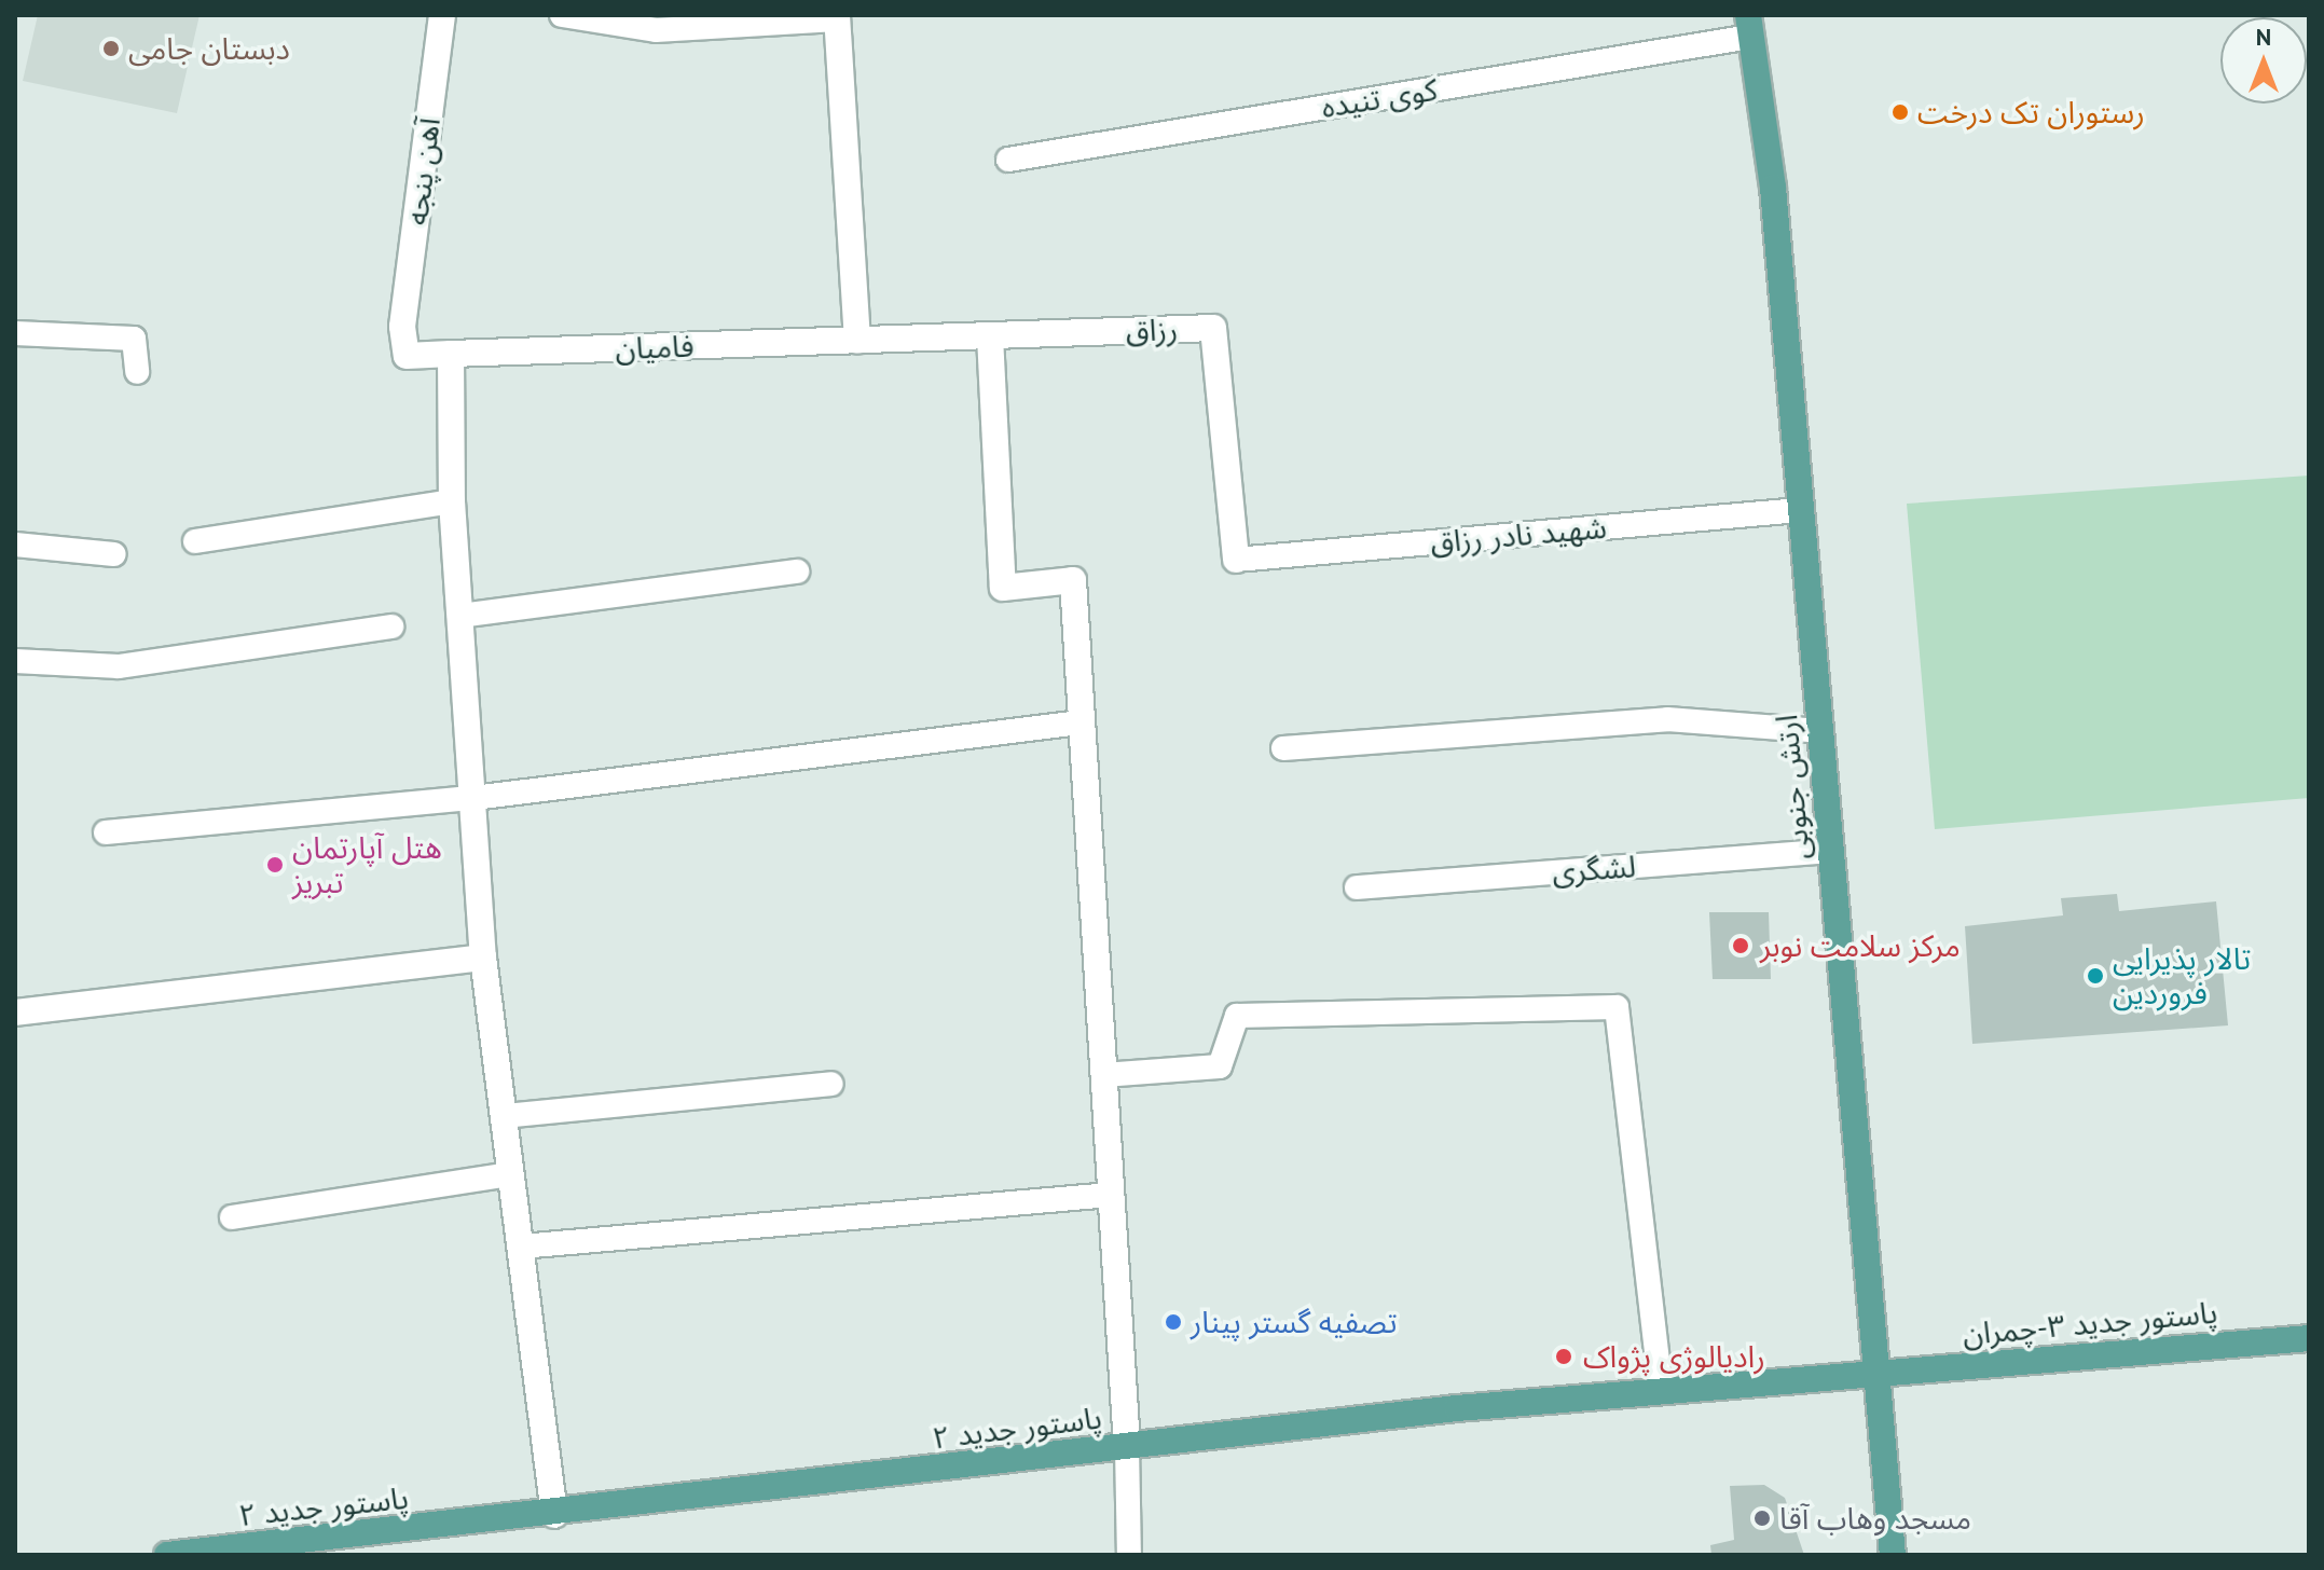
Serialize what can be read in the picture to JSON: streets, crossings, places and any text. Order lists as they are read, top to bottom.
{
  "streets": {
    "main road": ["ارتش جنوبی", "پاستور جدید ۳-چمران", "پاستور جدید ۲"],
    "street": ["آهن پنجه", "رزاق", "فامیان"],
    "lane": ["کوی تنیده", "شهید نادر رزاق", "لشگری"]
  },
  "crossings": [
    ["کوی تنیده", "ارتش جنوبی"],
    ["آهن پنجه", "فامیان"],
    ["رزاق", "فامیان"],
    ["رزاق", "شهید نادر رزاق"],
    ["شهید نادر رزاق", "ارتش جنوبی"],
    ["ارتش جنوبی", "لشگری"],
    ["ارتش جنوبی", "پاستور جدید ۳-چمران"],
    ["ارتش جنوبی", "پاستور جدید ۲"],
    ["پاستور جدید ۳-چمران", "پاستور جدید ۲"]
  ],
  "places": [
    "دبستان جامی",
    "رستوران تک درخت",
    "هتل آپارتمان تبریز",
    "مرکز سلامت نوبر",
    "تالار پذیرایی فروردین",
    "تصفیه گستر پینار",
    "رادیالوژی پژواک",
    "مسجد وهاب آقا"
  ],
  "north": "top"
}
